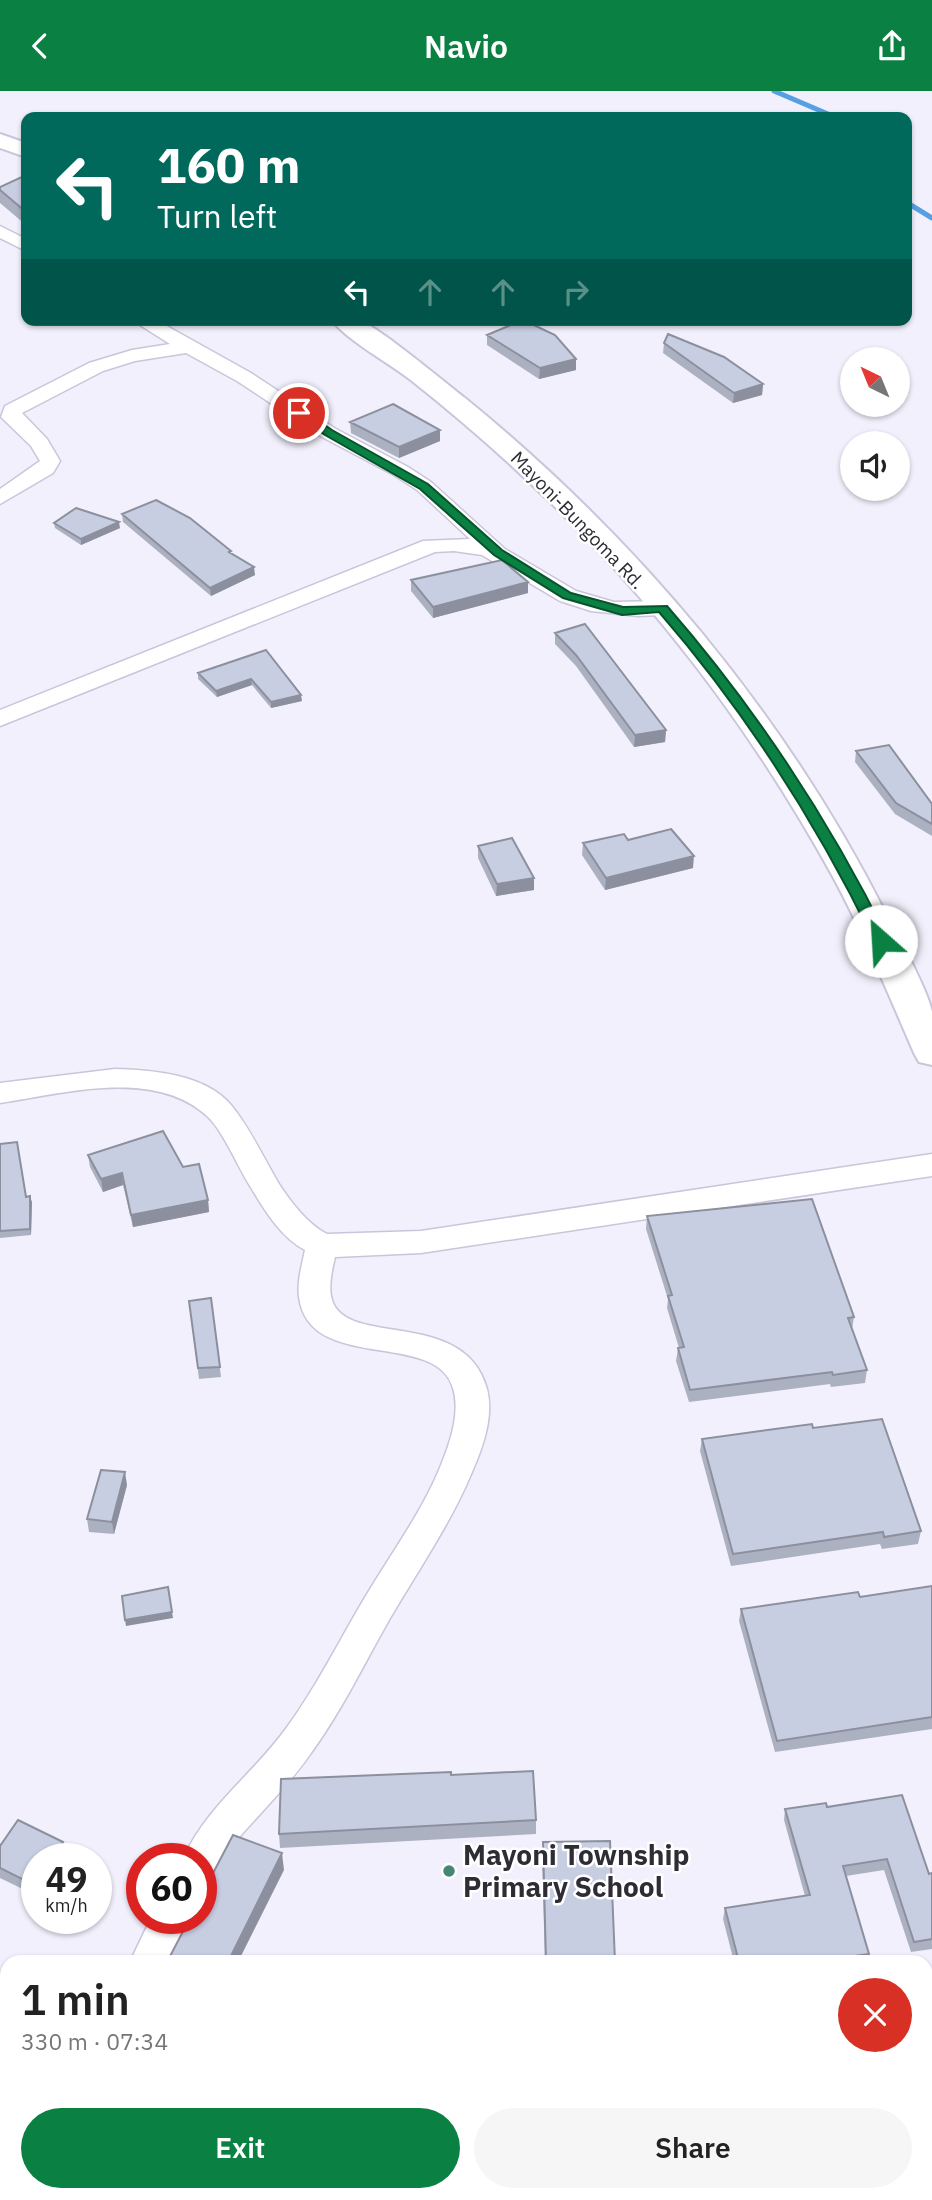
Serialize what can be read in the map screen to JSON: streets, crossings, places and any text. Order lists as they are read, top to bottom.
{
  "streets": {
    "main road": ["Mayoni-Bungoma Rd."]
  },
  "places": ["Mayoni Township Primary School"],
  "north": "top left",
  "page": {
    "header": "Navio",
    "turn": ["160 m", "Turn left"],
    "speed": "49 km/h",
    "limit": "60",
    "heading": ["1 min", "330 m · 07:34"],
    "buttons": ["Exit", "Share"]
  }
}
